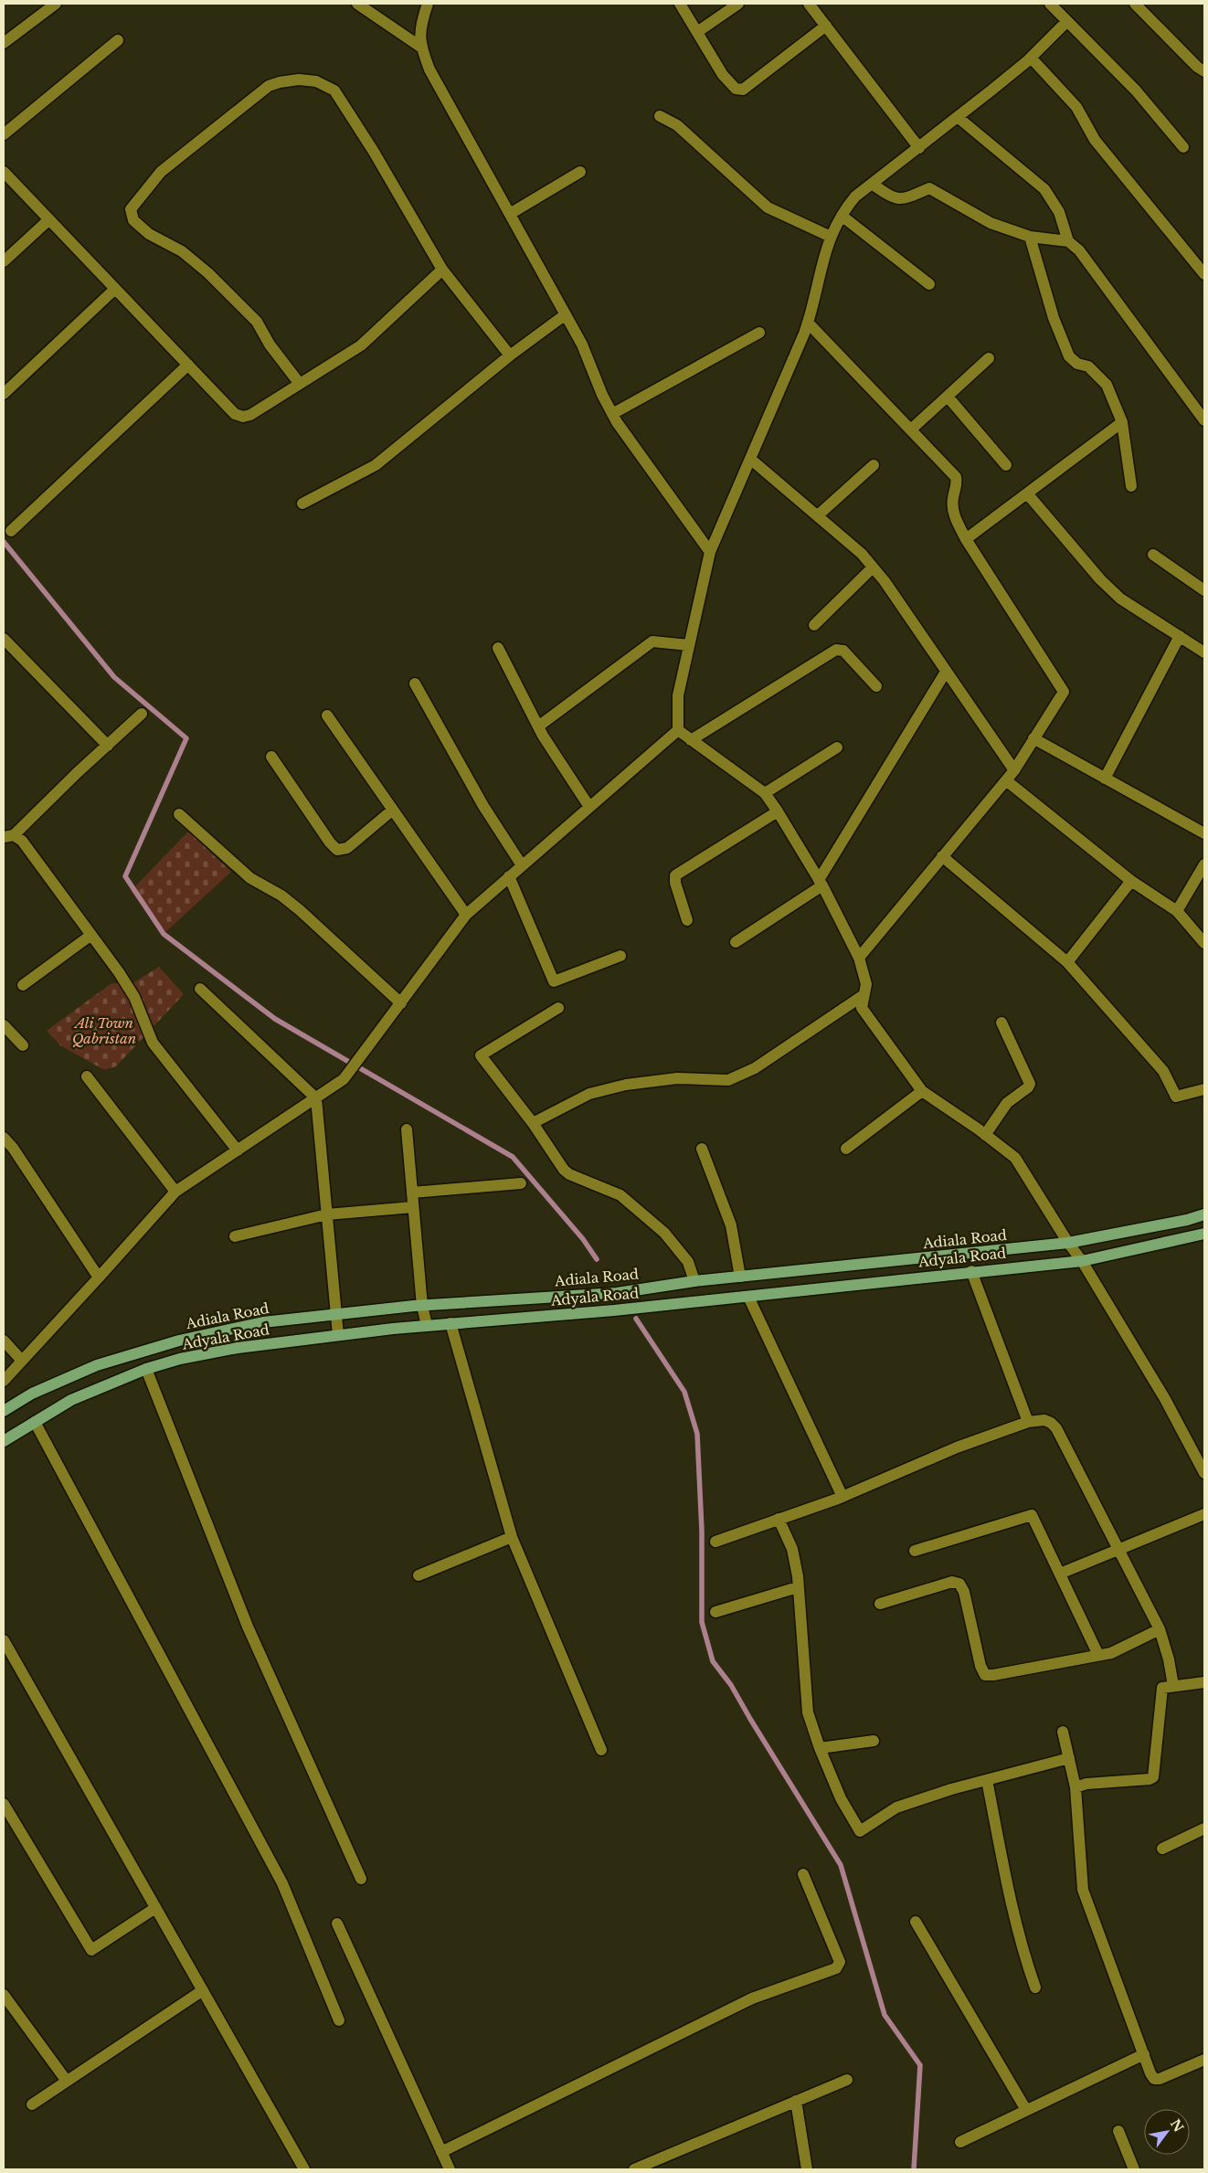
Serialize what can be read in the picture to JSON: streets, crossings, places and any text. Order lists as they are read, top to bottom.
{
  "streets": {
    "main road": ["Adiala Road", "Adyala Road"]
  },
  "parks": ["Ali Town Qabristan"],
  "north": "top right"
}
